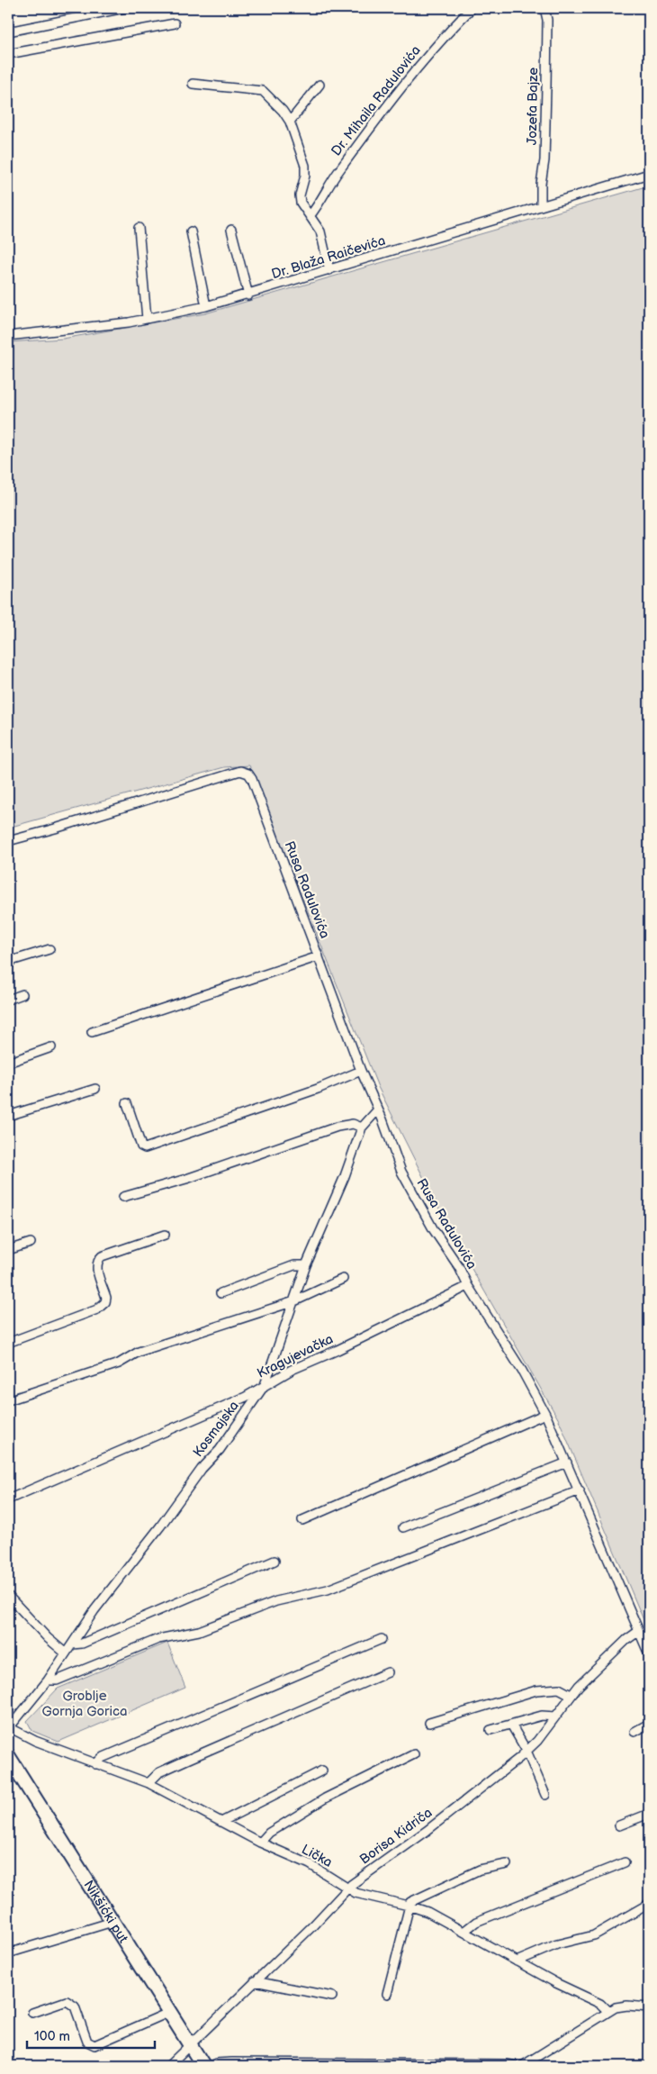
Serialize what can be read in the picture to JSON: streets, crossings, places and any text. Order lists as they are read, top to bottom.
{
  "streets": {
    "main road": ["Nikšićki put"],
    "street": [
      "Dr. Mihaila Radulovića",
      "Jozefa Bajze",
      "Dr. Blaža Raičevića",
      "Rusa Radulovića",
      "Kragujevačka",
      "Kosmajska",
      "Borisa Kidriča",
      "Lička"
    ]
  },
  "crossings": [
    ["Jozefa Bajze", "Dr. Blaža Raičevića"],
    ["Rusa Radulovića", "Kragujevačka"],
    ["Rusa Radulovića", "Kosmajska"],
    ["Rusa Radulovića", "Borisa Kidriča"],
    ["Kragujevačka", "Kosmajska"],
    ["Kosmajska", "Lička"],
    ["Borisa Kidriča", "Lička"],
    ["Borisa Kidriča", "Nikšićki put"]
  ],
  "parks": ["Groblje Gornja Gorica"],
  "scale_bar": "100 m"
}
